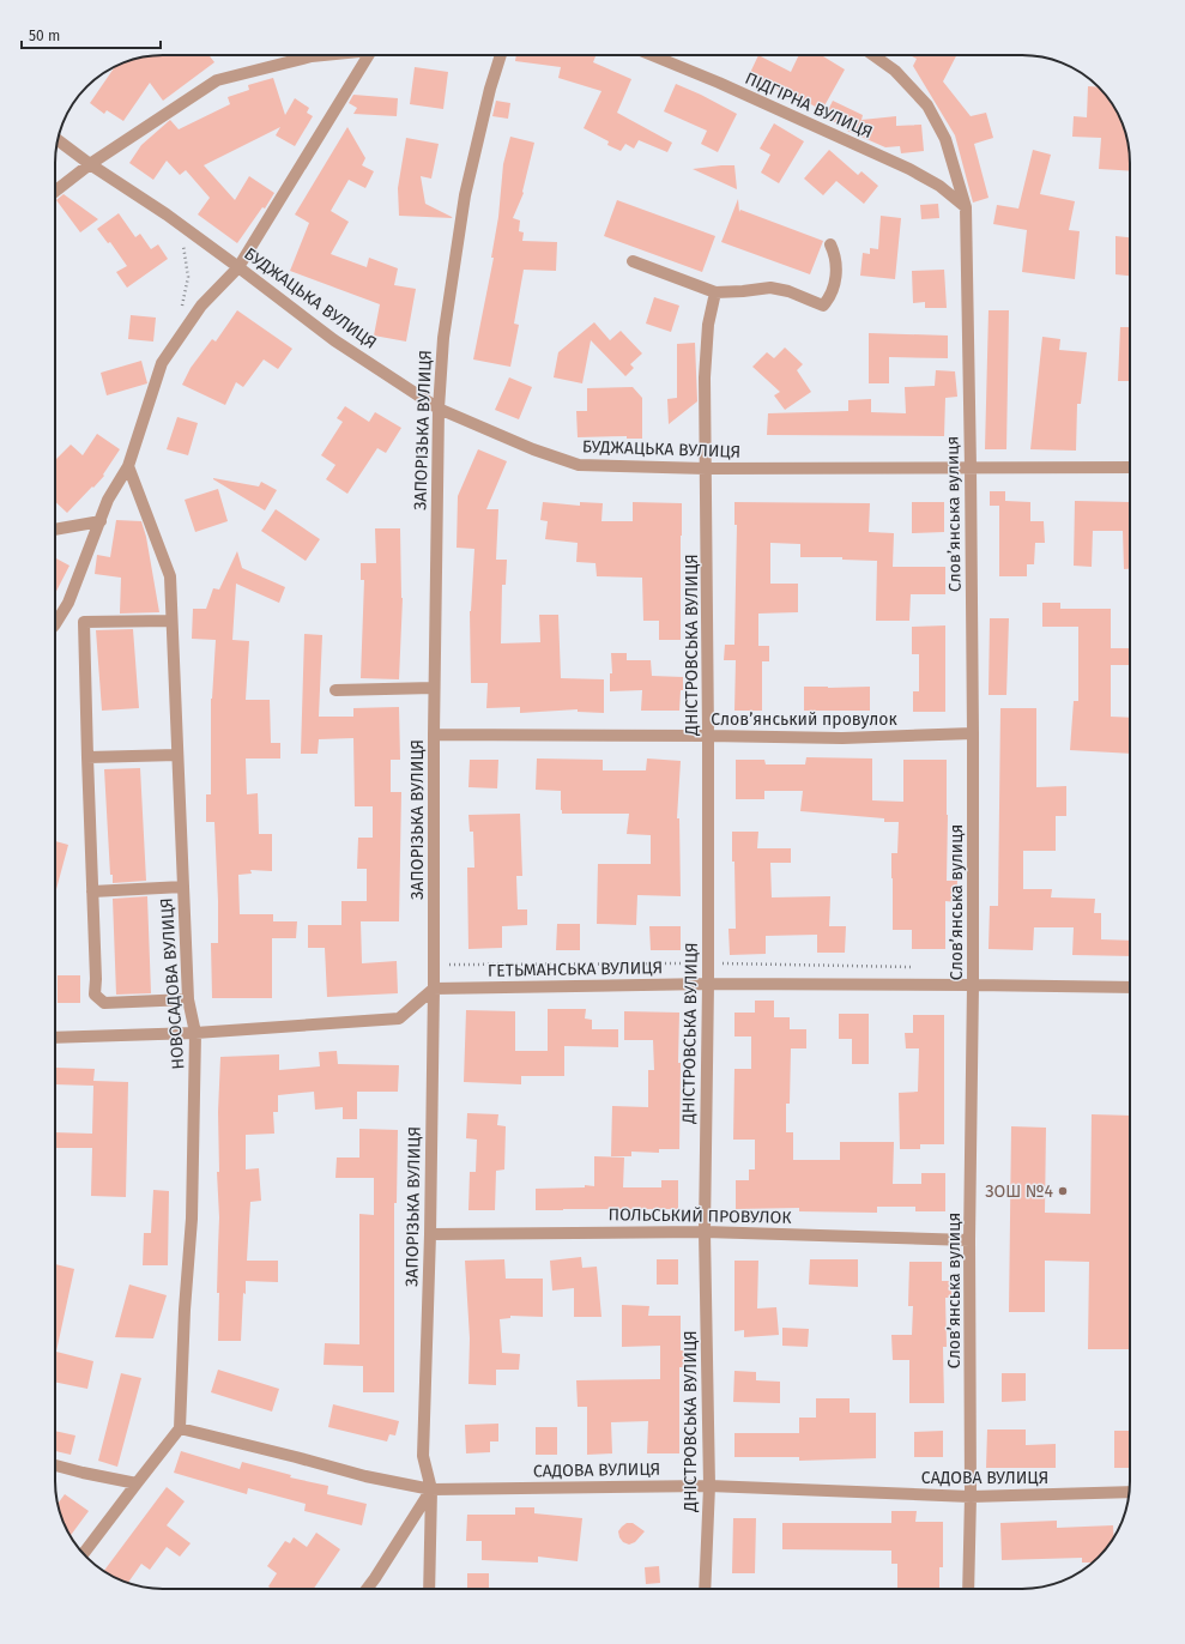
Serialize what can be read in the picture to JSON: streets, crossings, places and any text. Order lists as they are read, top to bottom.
{
  "streets": {
    "street": [
      "ПІДГІРНА ВУЛИЦЯ",
      "БУДЖАЦЬКА ВУЛИЦЯ",
      "ЗАПОРІЗЬКА ВУЛИЦЯ",
      "Словʼянська вулиця",
      "ДНІСТРОВСЬКА ВУЛИЦЯ",
      "Словʼянський провулок",
      "ГЕТЬМАНСЬКА ВУЛИЦЯ",
      "НОВОСАДОВА ВУЛИЦЯ",
      "ПОЛЬСЬКИЙ ПРОВУЛОК",
      "САДОВА ВУЛИЦЯ"
    ]
  },
  "crossings": [
    ["ПІДГІРНА ВУЛИЦЯ", "Словʼянська вулиця"],
    ["БУДЖАЦЬКА ВУЛИЦЯ", "ЗАПОРІЗЬКА ВУЛИЦЯ"],
    ["БУДЖАЦЬКА ВУЛИЦЯ", "Словʼянська вулиця"],
    ["БУДЖАЦЬКА ВУЛИЦЯ", "ДНІСТРОВСЬКА ВУЛИЦЯ"],
    ["ЗАПОРІЗЬКА ВУЛИЦЯ", "Словʼянський провулок"],
    ["ЗАПОРІЗЬКА ВУЛИЦЯ", "ГЕТЬМАНСЬКА ВУЛИЦЯ"],
    ["ЗАПОРІЗЬКА ВУЛИЦЯ", "ПОЛЬСЬКИЙ ПРОВУЛОК"],
    ["ЗАПОРІЗЬКА ВУЛИЦЯ", "САДОВА ВУЛИЦЯ"],
    ["Словʼянська вулиця", "Словʼянський провулок"],
    ["Словʼянська вулиця", "ГЕТЬМАНСЬКА ВУЛИЦЯ"],
    ["Словʼянська вулиця", "ПОЛЬСЬКИЙ ПРОВУЛОК"],
    ["Словʼянська вулиця", "САДОВА ВУЛИЦЯ"],
    ["ДНІСТРОВСЬКА ВУЛИЦЯ", "Словʼянський провулок"],
    ["ДНІСТРОВСЬКА ВУЛИЦЯ", "ГЕТЬМАНСЬКА ВУЛИЦЯ"],
    ["ДНІСТРОВСЬКА ВУЛИЦЯ", "ПОЛЬСЬКИЙ ПРОВУЛОК"],
    ["ДНІСТРОВСЬКА ВУЛИЦЯ", "САДОВА ВУЛИЦЯ"],
    ["НОВОСАДОВА ВУЛИЦЯ", "САДОВА ВУЛИЦЯ"]
  ],
  "places": ["ЗОШ №4"],
  "scale_bar": "50 m"
}
